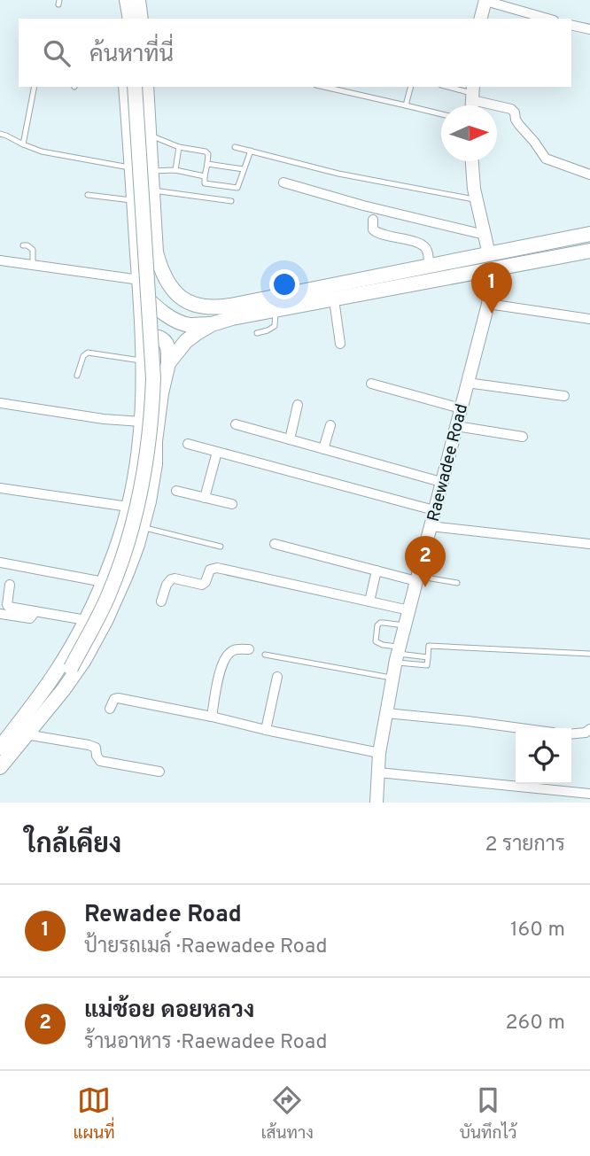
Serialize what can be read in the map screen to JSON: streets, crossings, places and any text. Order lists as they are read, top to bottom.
{
  "streets": {
    "street": ["Raewadee Road"]
  },
  "north": "right",
  "page": {
    "search": "ค้นหาที่นี่",
    "pins": ["1", "2"],
    "heading": ["ใกล้เคียง", "2 รายการ"],
    "list": [
      {
        "mark": "1",
        "name": "Rewadee Road",
        "note": "ป้ายรถเมล์ · Raewadee Road",
        "value": "160 m"
      },
      {
        "mark": "2",
        "name": "แม่ช้อย ดอยหลวง",
        "note": "ร้านอาหาร · Raewadee Road",
        "value": "260 m"
      }
    ],
    "nav": ["แผนที่", "เส้นทาง", "บันทึกไว้"]
  }
}
